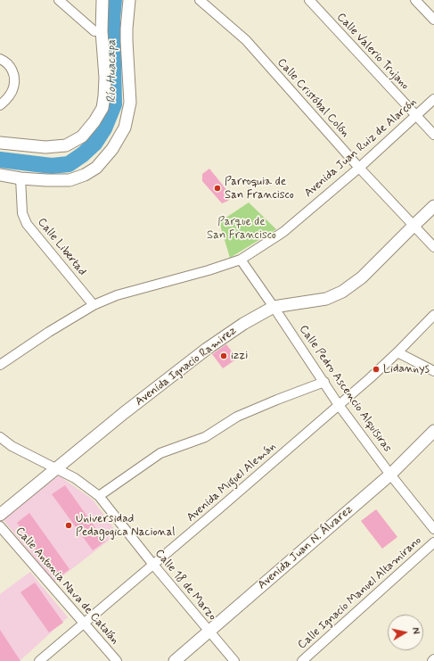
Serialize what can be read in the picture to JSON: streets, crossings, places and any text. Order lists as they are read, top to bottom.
{
  "streets": {
    "main road": ["Avenida Ignacio Ramirez", "Avenida Juan N. Álvarez"],
    "street": [
      "Calle Valerio Trujano",
      "Calle Cristóbal Colón",
      "Avenida Juan Ruiz de Alarcón",
      "Calle Libertad",
      "Calle Pedro Ascencio Alquisiras",
      "Avenida Miguel Alemán",
      "Calle 18 de Marzo",
      "Calle Antonia Nava de Catalán",
      "Calle Ignacio Manuel Altamirano"
    ]
  },
  "crossings": [
    ["Calle Valerio Trujano", "Avenida Juan Ruiz de Alarcón"],
    ["Calle Cristóbal Colón", "Avenida Juan Ruiz de Alarcón"],
    ["Calle Cristóbal Colón", "Avenida Ignacio Ramirez"],
    ["Avenida Juan Ruiz de Alarcón", "Calle Libertad"],
    ["Avenida Juan Ruiz de Alarcón", "Calle Pedro Ascencio Alquisiras"],
    ["Avenida Ignacio Ramirez", "Calle Pedro Ascencio Alquisiras"],
    ["Avenida Ignacio Ramirez", "Calle 18 de Marzo"],
    ["Calle Pedro Ascencio Alquisiras", "Avenida Miguel Alemán"],
    ["Calle Pedro Ascencio Alquisiras", "Avenida Juan N. Álvarez"],
    ["Avenida Miguel Alemán", "Calle 18 de Marzo"],
    ["Avenida Miguel Alemán", "Calle Antonia Nava de Catalán"],
    ["Avenida Juan N. Álvarez", "Calle 18 de Marzo"]
  ],
  "water": ["Río Huacapa"],
  "parks": ["Parque de San Francisco"],
  "places": [
    "Parroquia de San Francisco",
    "izzi",
    "Lidannys",
    "Universidad Pedagogica Nacional"
  ],
  "north": "right"
}
